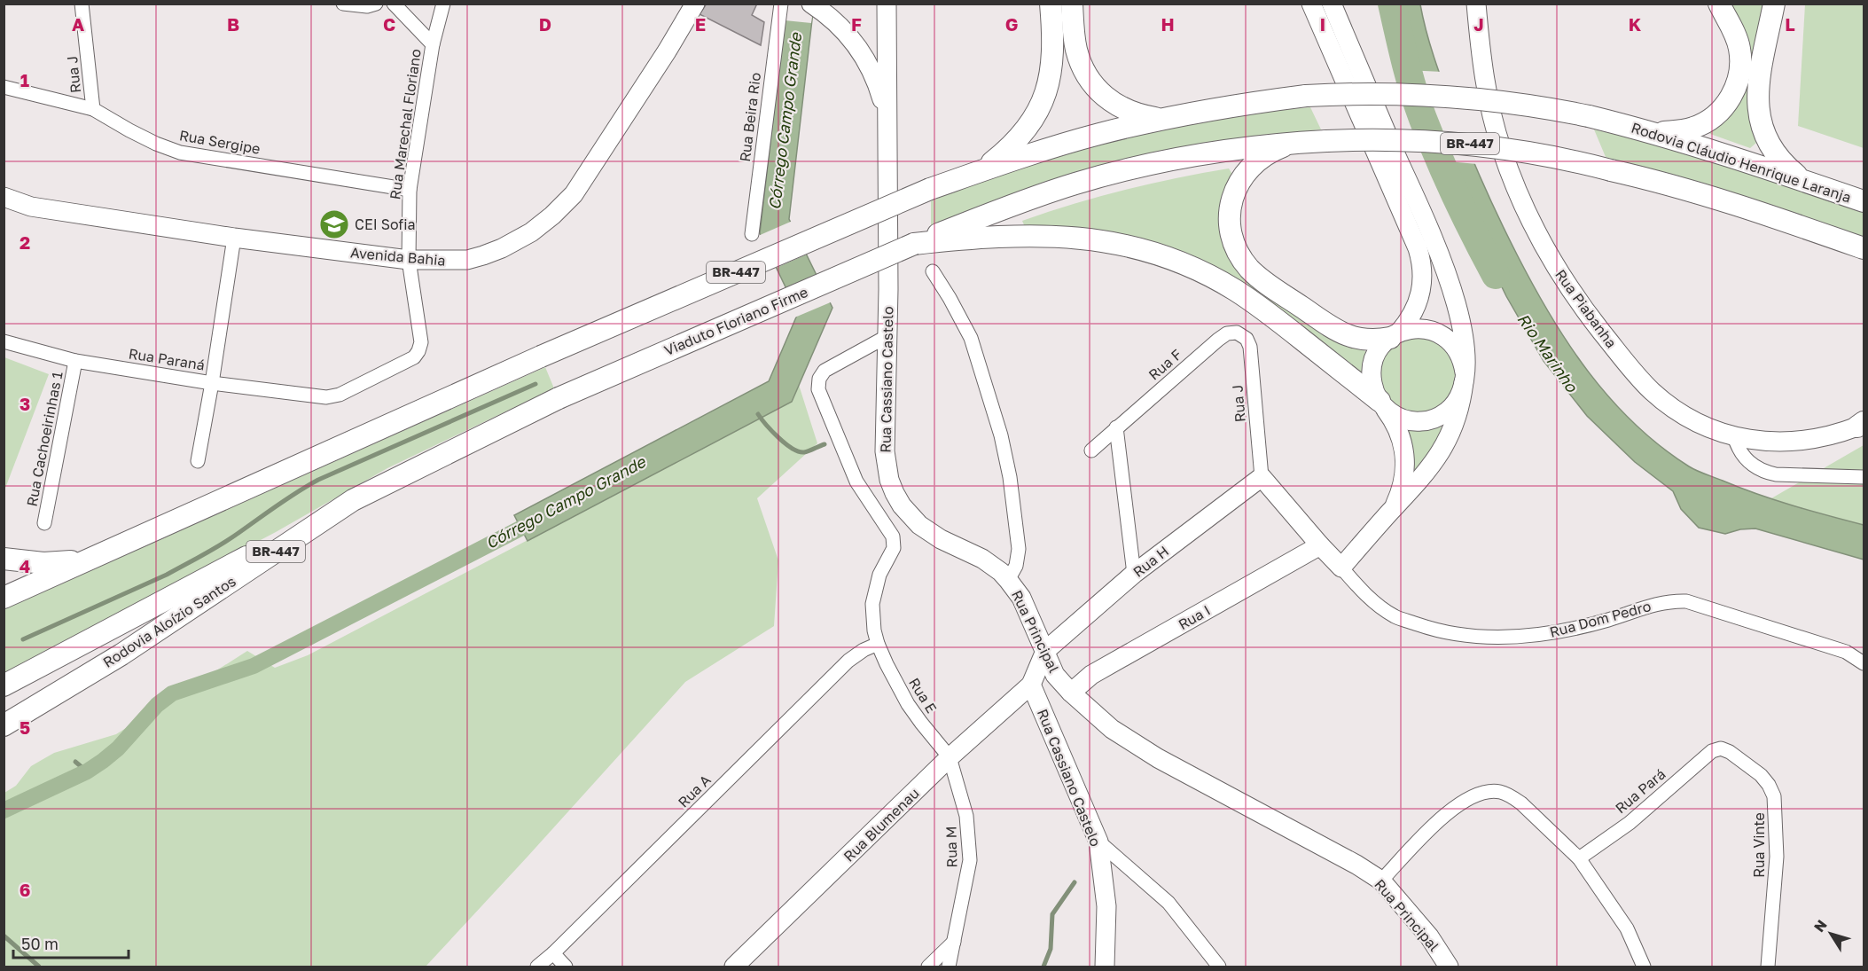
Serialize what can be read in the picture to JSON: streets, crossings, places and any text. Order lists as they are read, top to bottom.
{
  "streets": {
    "main road": [
      "BR-447",
      "Rodovia Cláudio Henrique Laranja",
      "Avenida Bahia",
      "Rua Piabanha",
      "Viaduto Floriano Firme",
      "Rua Cassiano Castelo",
      "Rua H",
      "Rua I",
      "Rua Dom Pedro",
      "Rodovia Aloízio Santos",
      "Rua Principal",
      "Rua Blumenau"
    ],
    "street": [
      "Rua J",
      "Rua Beira Rio",
      "Rua Marechal Floriano",
      "Rua Sergipe",
      "Rua Paraná",
      "Rua F",
      "Rua Cachoeirinhas 1",
      "Rua E",
      "Rua A",
      "Rua Pará",
      "Rua Vinte",
      "Rua M"
    ]
  },
  "crossings": [
    ["Rua J", "Rua Sergipe"],
    ["Rua J", "Rua F"],
    ["Rua J", "Rua H"],
    ["Rua J", "Rua Dom Pedro"],
    ["Rua Marechal Floriano", "Rua Sergipe"],
    ["Rua Marechal Floriano", "Avenida Bahia"],
    ["Rua Marechal Floriano", "Rua Paraná"],
    ["BR-447", "Rodovia Cláudio Henrique Laranja"],
    ["BR-447", "Viaduto Floriano Firme"],
    ["Viaduto Floriano Firme", "Rodovia Aloízio Santos"],
    ["Rua Paraná", "Rua Cachoeirinhas 1"],
    ["Rua Cassiano Castelo", "Rua Principal"],
    ["Rua Cassiano Castelo", "Rua E"],
    ["Rua Cassiano Castelo", "Rua Blumenau"],
    ["Rua H", "Rua Dom Pedro"],
    ["Rua H", "Rua Principal"],
    ["Rua I", "Rua Dom Pedro"],
    ["Rua I", "Rua Principal"],
    ["Rua E", "Rua A"],
    ["Rua E", "Rua Blumenau"],
    ["Rua E", "Rua M"],
    ["Rua Pará", "Rua Vinte"],
    ["Rua Blumenau", "Rua M"]
  ],
  "water": ["Córrego Campo Grande", "Rio Marinho"],
  "places": {
    "school or university": ["CEI Sofia"]
  },
  "scale_bar": "50 m",
  "north": "top left",
  "grid": {
    "columns": [
      "A",
      "B",
      "C",
      "D",
      "E",
      "F",
      "G",
      "H",
      "I",
      "J",
      "K",
      "L"
    ],
    "rows": [
      "1",
      "2",
      "3",
      "4",
      "5",
      "6"
    ]
  }
}
